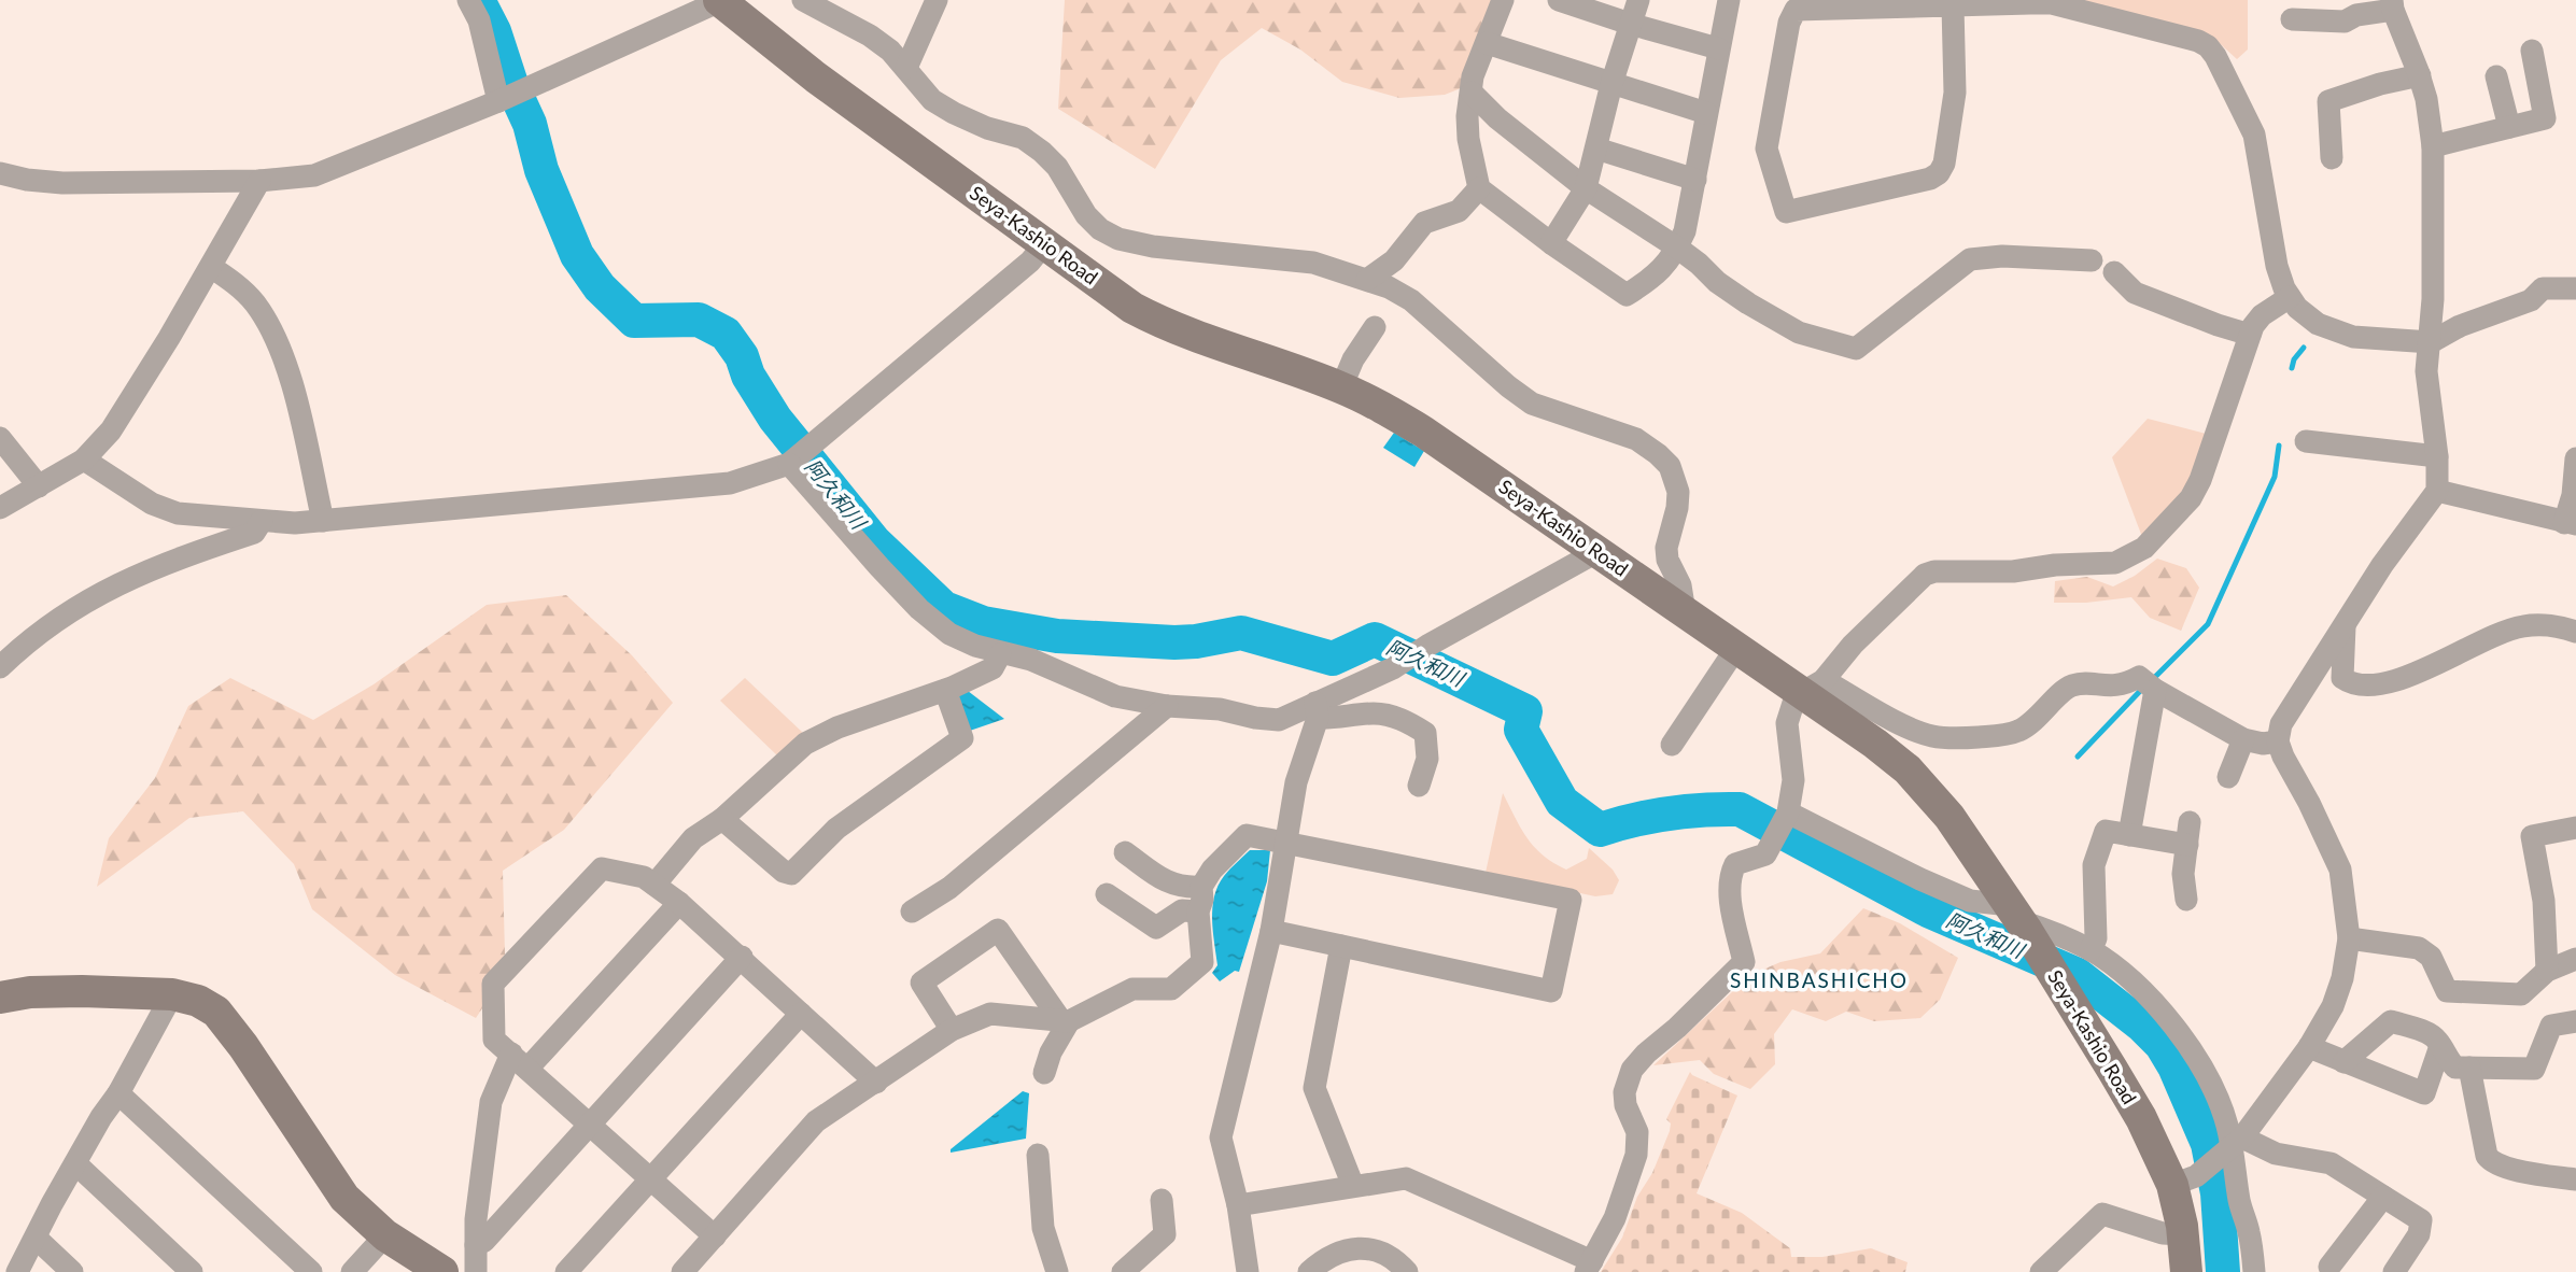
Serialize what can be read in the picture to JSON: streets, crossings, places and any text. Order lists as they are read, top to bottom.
{
  "streets": {
    "main road": ["Seya-Kashio Road"]
  },
  "districts": ["SHINBASHICHO"],
  "water": ["阿久和川"]
}
